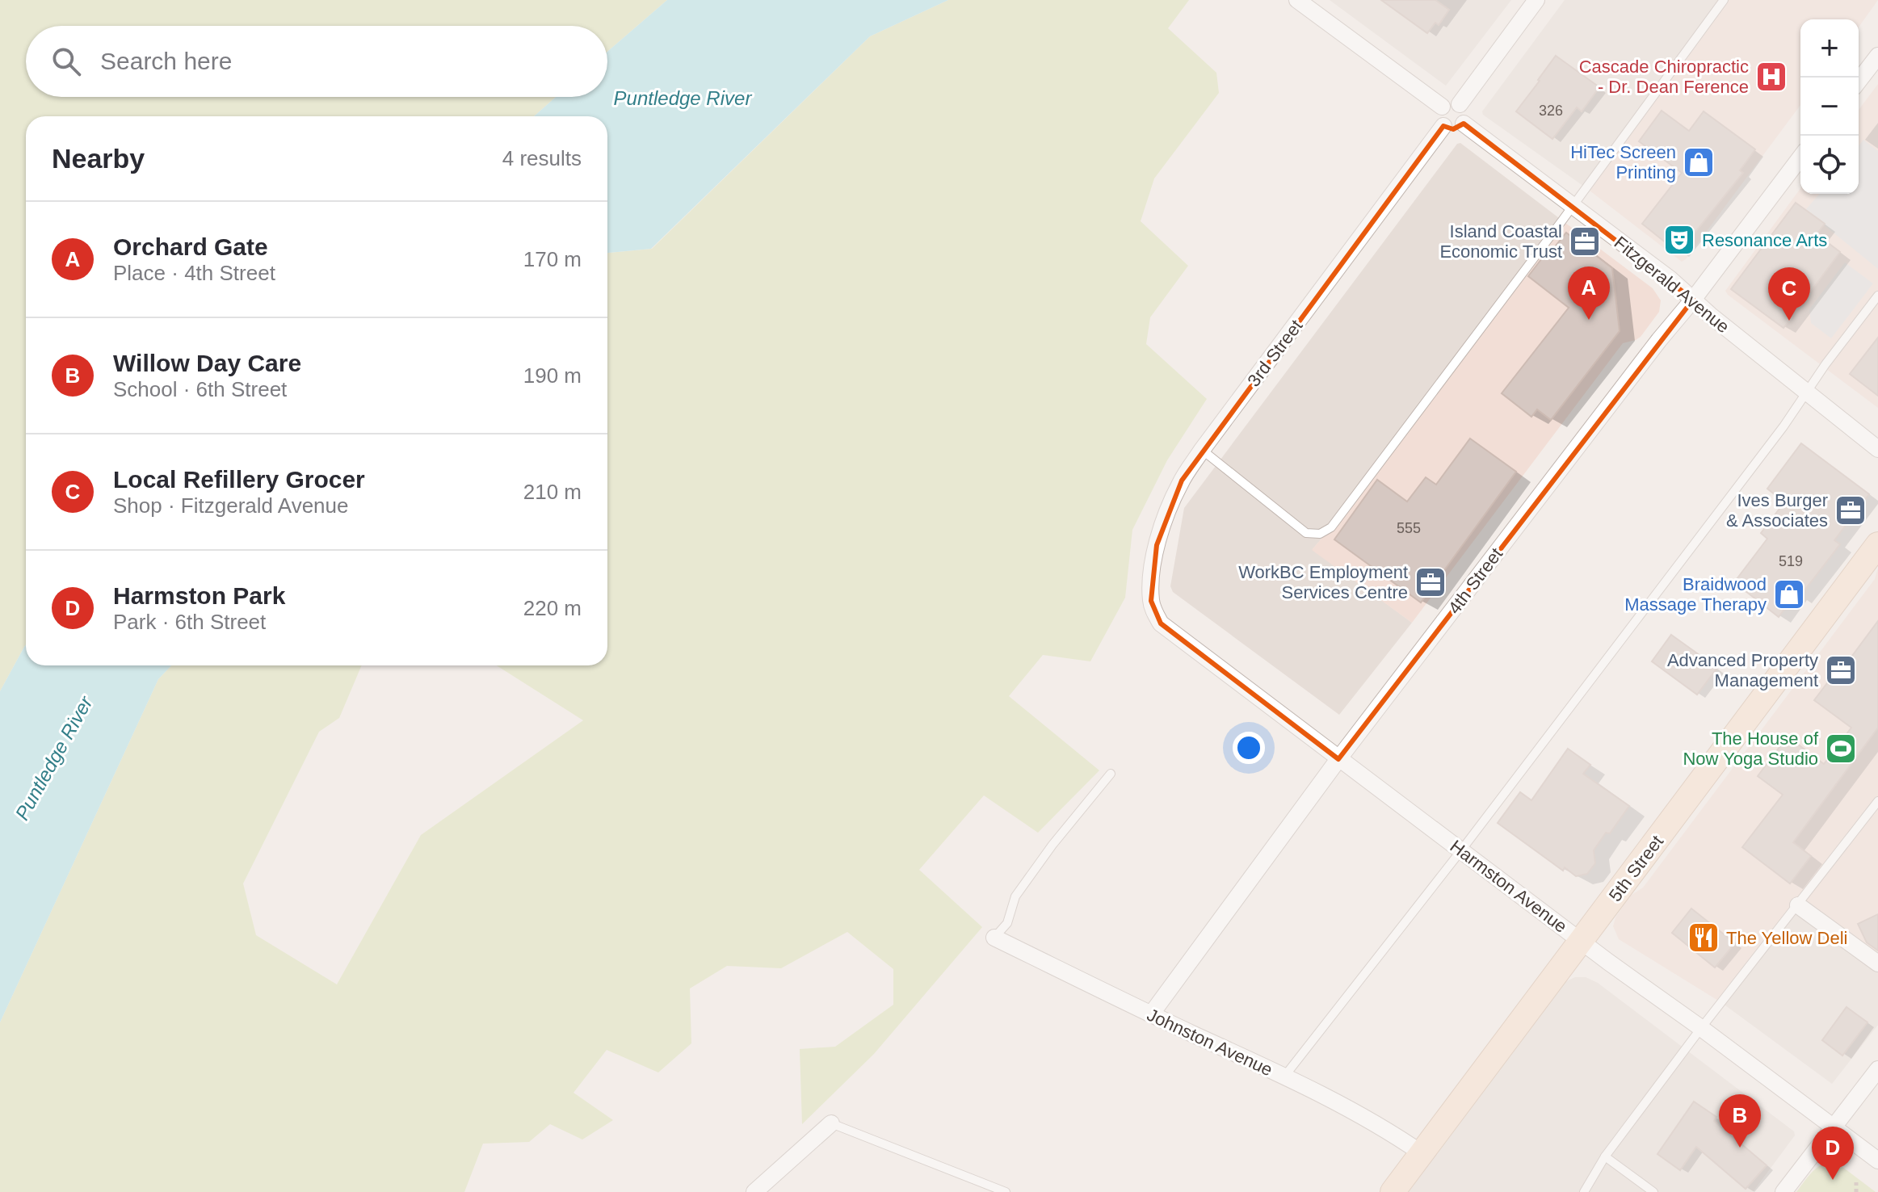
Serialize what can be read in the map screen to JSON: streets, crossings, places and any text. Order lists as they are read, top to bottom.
{
  "streets": {
    "street": [
      "Fitzgerald Avenue",
      "3rd Street",
      "4th Street",
      "5th Street",
      "Harmston Avenue",
      "Johnston Avenue"
    ]
  },
  "crossings": [
    ["Fitzgerald Avenue", "3rd Street"],
    ["Fitzgerald Avenue", "4th Street"],
    ["3rd Street", "Harmston Avenue"],
    ["4th Street", "Harmston Avenue"],
    ["4th Street", "Johnston Avenue"],
    ["5th Street", "Harmston Avenue"],
    ["5th Street", "Johnston Avenue"]
  ],
  "water": ["Puntledge River"],
  "places": {
    "hospital": ["Cascade Chiropractic - Dr. Dean Ference"],
    "shop": ["HiTec Screen Printing", "Braidwood Massage Therapy"],
    "theatre": ["Resonance Arts"],
    "office": [
      "Island Coastal Economic Trust",
      "Ives Burger & Associates",
      "WorkBC Employment Services Centre",
      "Advanced Property Management"
    ],
    "sports": ["The House of Now Yoga Studio"],
    "restaurant": ["The Yellow Deli"]
  },
  "house_numbers": ["326", "555", "519"],
  "page": {
    "map_buttons": ["+", "−"],
    "search": "Search here",
    "heading": ["Nearby", "4 results"],
    "list": [
      {
        "mark": "A",
        "name": "Orchard Gate",
        "note": "Place · 4th Street",
        "value": "170 m"
      },
      {
        "mark": "B",
        "name": "Willow Day Care",
        "note": "School · 6th Street",
        "value": "190 m"
      },
      {
        "mark": "C",
        "name": "Local Refillery Grocer",
        "note": "Shop · Fitzgerald Avenue",
        "value": "210 m"
      },
      {
        "mark": "D",
        "name": "Harmston Park",
        "note": "Park · 6th Street",
        "value": "220 m"
      }
    ],
    "pins": [
      "A",
      "C",
      "B",
      "D"
    ]
  }
}
